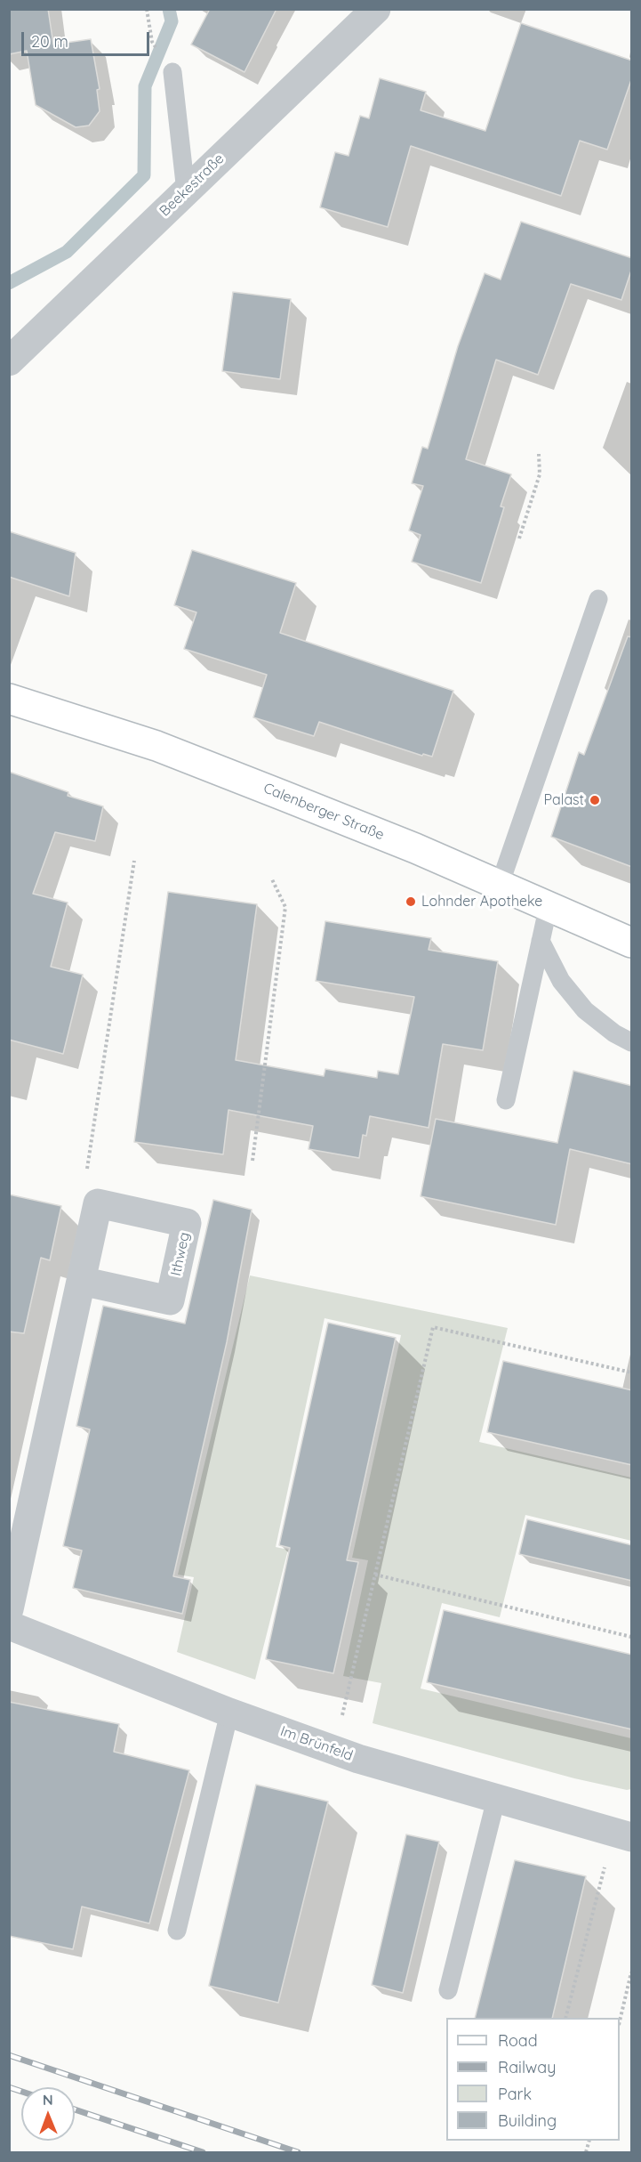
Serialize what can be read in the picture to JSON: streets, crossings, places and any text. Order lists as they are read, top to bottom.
{
  "streets": {
    "street": [
      "Beekestraße",
      "Calenberger Straße",
      "Ithweg",
      "Im Brünfeld"
    ]
  },
  "places": ["Palast", "Lohnder Apotheke"],
  "legend": [
    "Road",
    "Railway",
    "Park",
    "Building"
  ],
  "scale_bar": "20 m",
  "north": "top"
}
